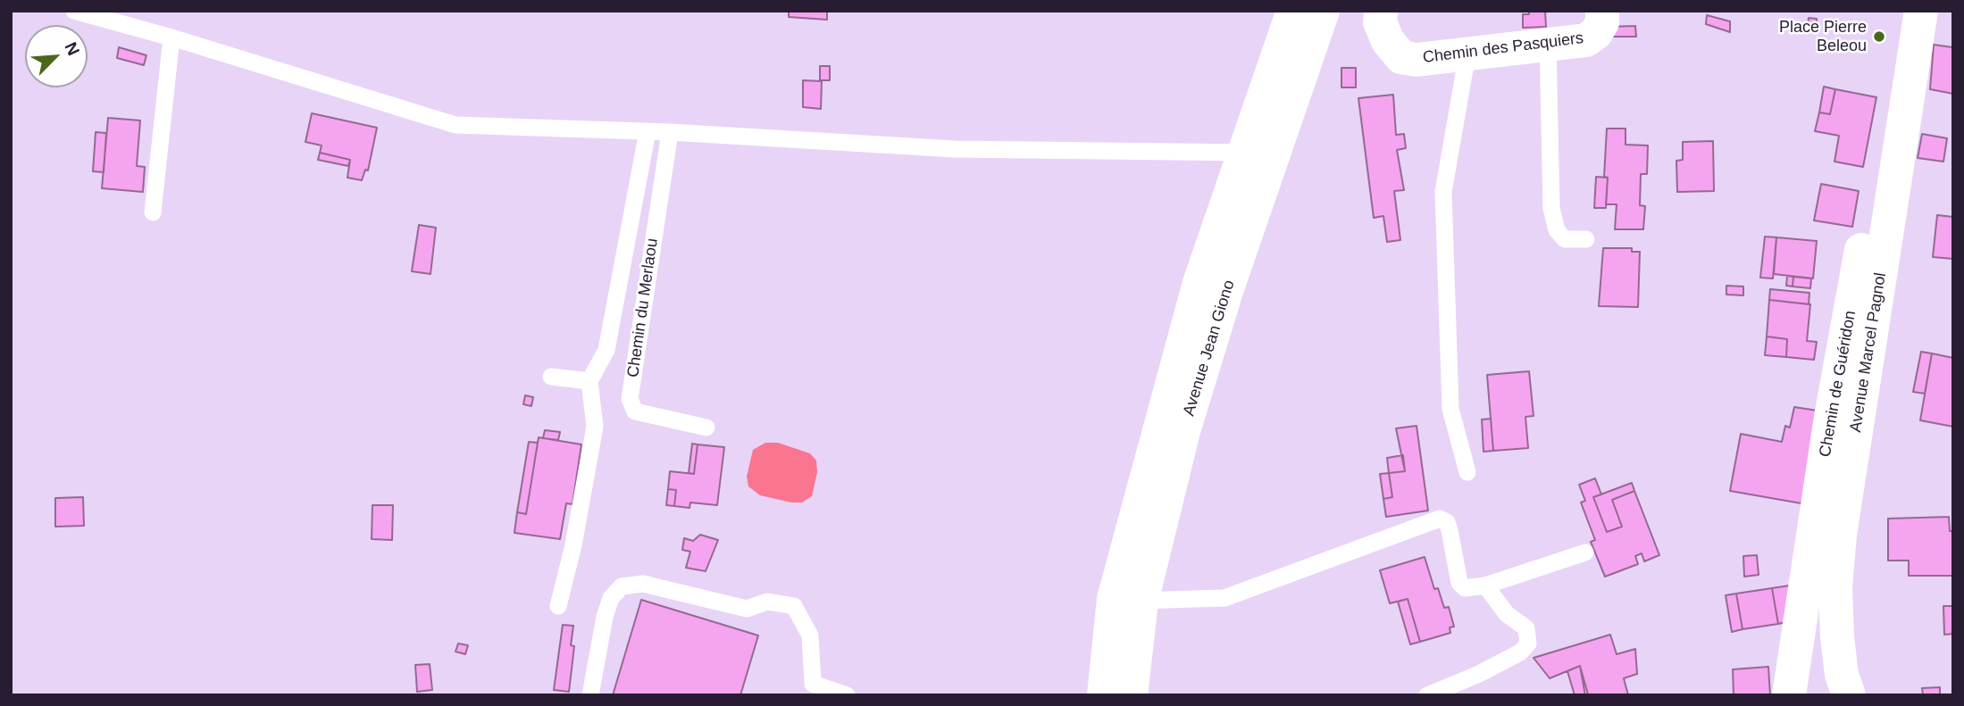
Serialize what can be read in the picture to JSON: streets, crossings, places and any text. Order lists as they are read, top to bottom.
{
  "streets": {
    "street": [
      "Chemin des Pasquiers",
      "Avenue Jean Giono",
      "Avenue Marcel Pagnol",
      "Chemin de Guéridon"
    ],
    "lane": ["Chemin du Merlaou"]
  },
  "crossings": [
    ["Avenue Marcel Pagnol", "Chemin de Guéridon"]
  ],
  "places": ["Place Pierre Beleou"],
  "north": "top right"
}
